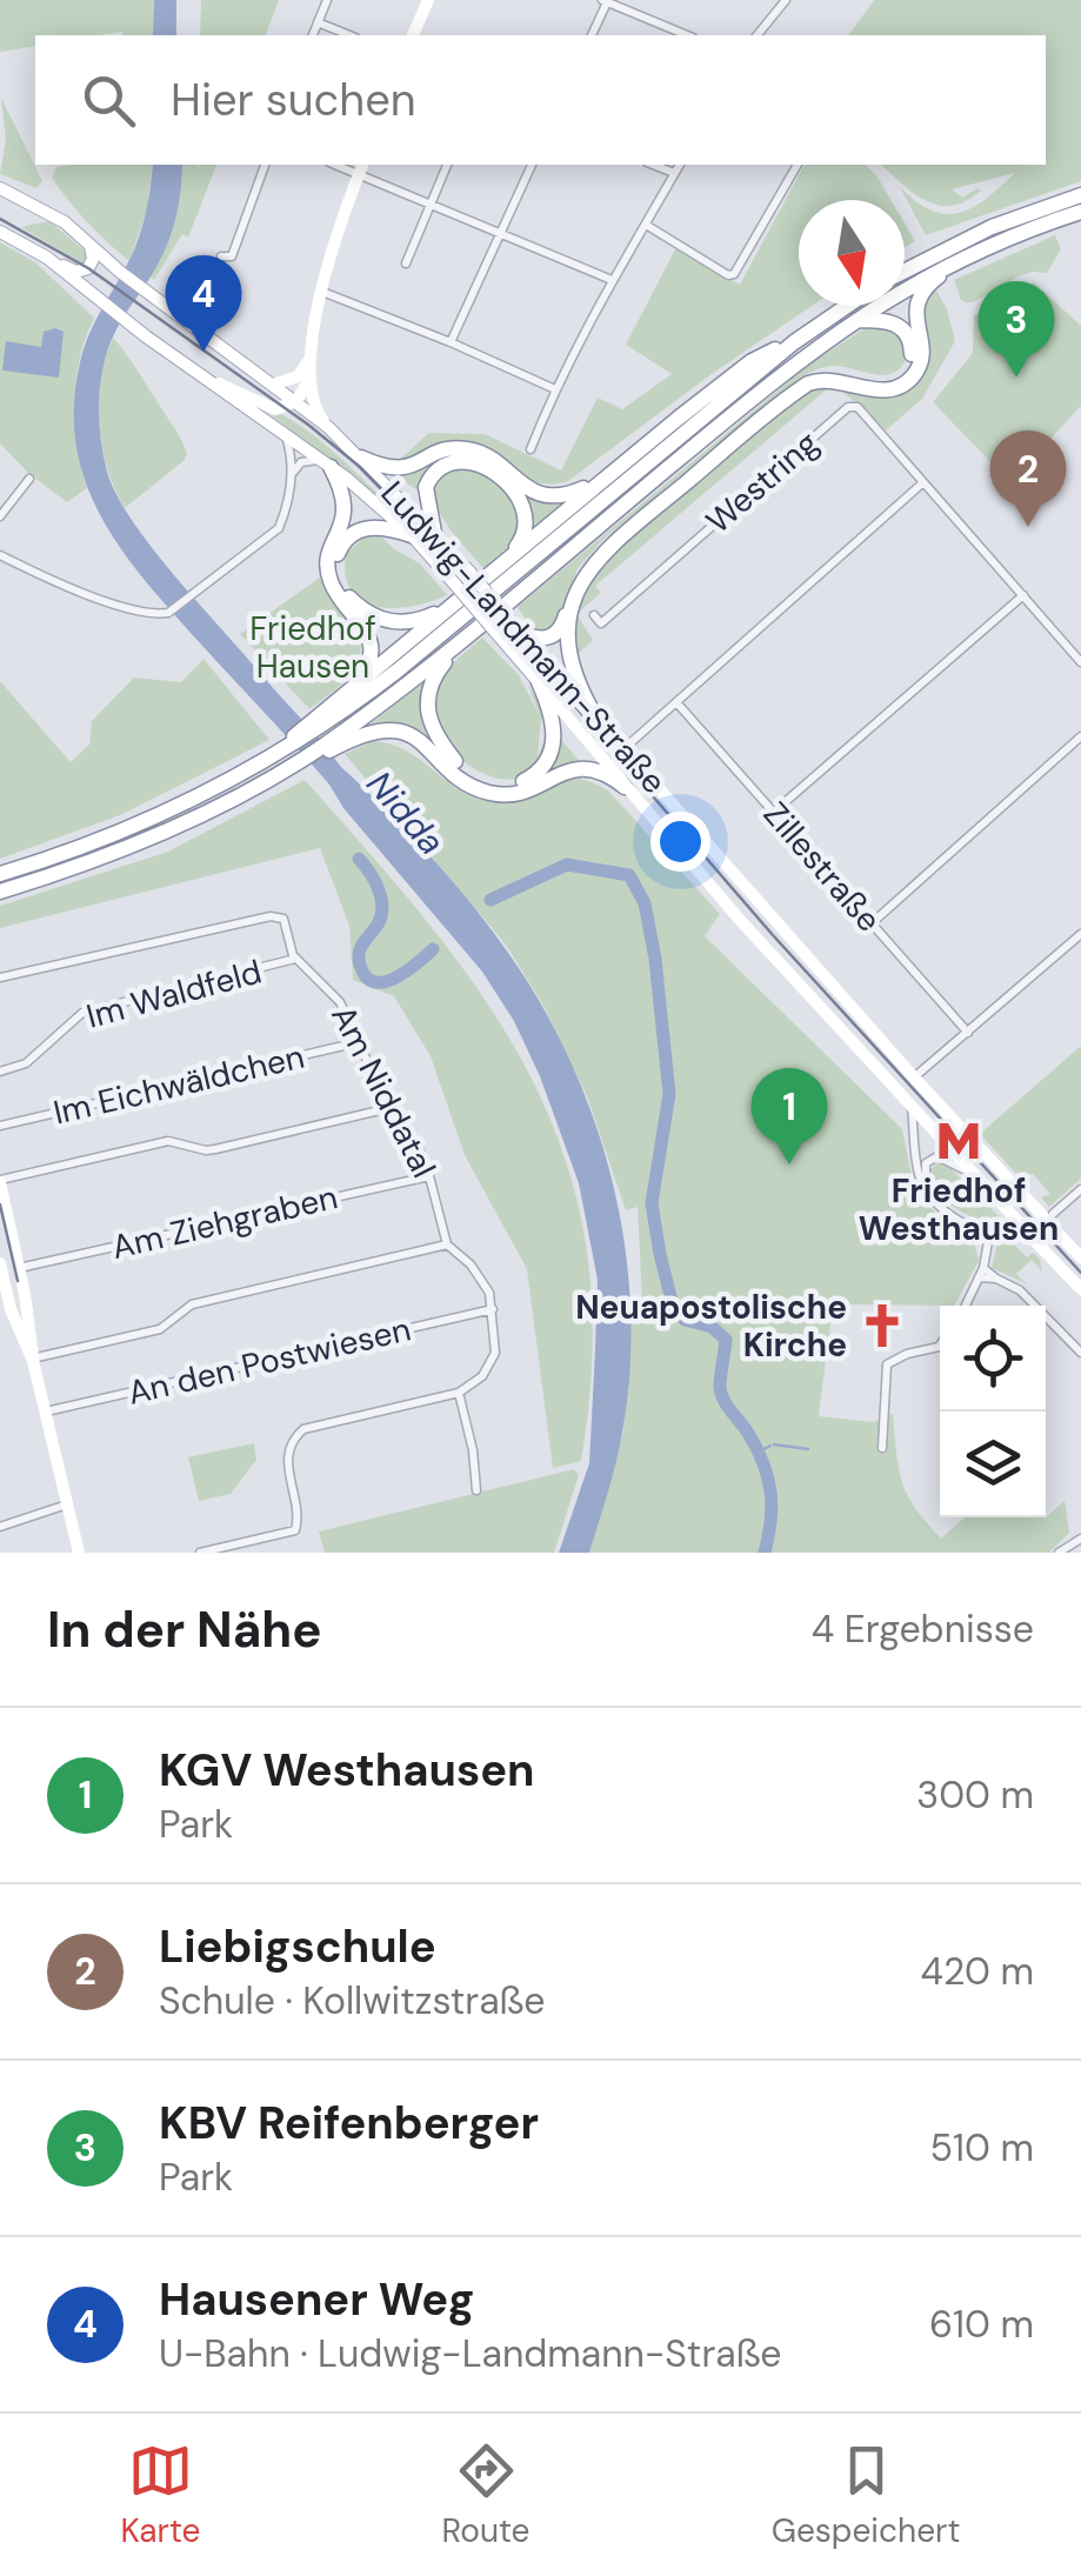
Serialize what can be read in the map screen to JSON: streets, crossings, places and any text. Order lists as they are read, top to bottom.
{
  "streets": {
    "main road": ["Ludwig-Landmann-Straße"],
    "street": [
      "Westring",
      "Zillestraße",
      "Im Waldfeld",
      "Im Eichwäldchen",
      "Am Niddatal",
      "Am Ziehgraben",
      "An den Postwiesen"
    ]
  },
  "crossings": [
    ["Im Waldfeld", "Am Niddatal"],
    ["Im Eichwäldchen", "Am Niddatal"],
    ["Am Niddatal", "Am Ziehgraben"],
    ["Am Niddatal", "An den Postwiesen"]
  ],
  "water": ["Nidda"],
  "parks": ["Friedhof Hausen"],
  "places": {
    "metro station": ["Friedhof Westhausen"],
    "church": ["Neuapostolische Kirche"]
  },
  "north": "bottom",
  "page": {
    "search": "Hier suchen",
    "pins": [
      "4",
      "3",
      "2",
      "1"
    ],
    "heading": ["In der Nähe", "4 Ergebnisse"],
    "list": [
      {
        "mark": "1",
        "name": "KGV Westhausen",
        "note": "Park",
        "value": "300 m"
      },
      {
        "mark": "2",
        "name": "Liebigschule",
        "note": "Schule · Kollwitzstraße",
        "value": "420 m"
      },
      {
        "mark": "3",
        "name": "KBV Reifenberger",
        "note": "Park",
        "value": "510 m"
      },
      {
        "mark": "4",
        "name": "Hausener Weg",
        "note": "U-Bahn · Ludwig-Landmann-Straße",
        "value": "610 m"
      }
    ],
    "nav": ["Karte", "Route", "Gespeichert"]
  }
}
